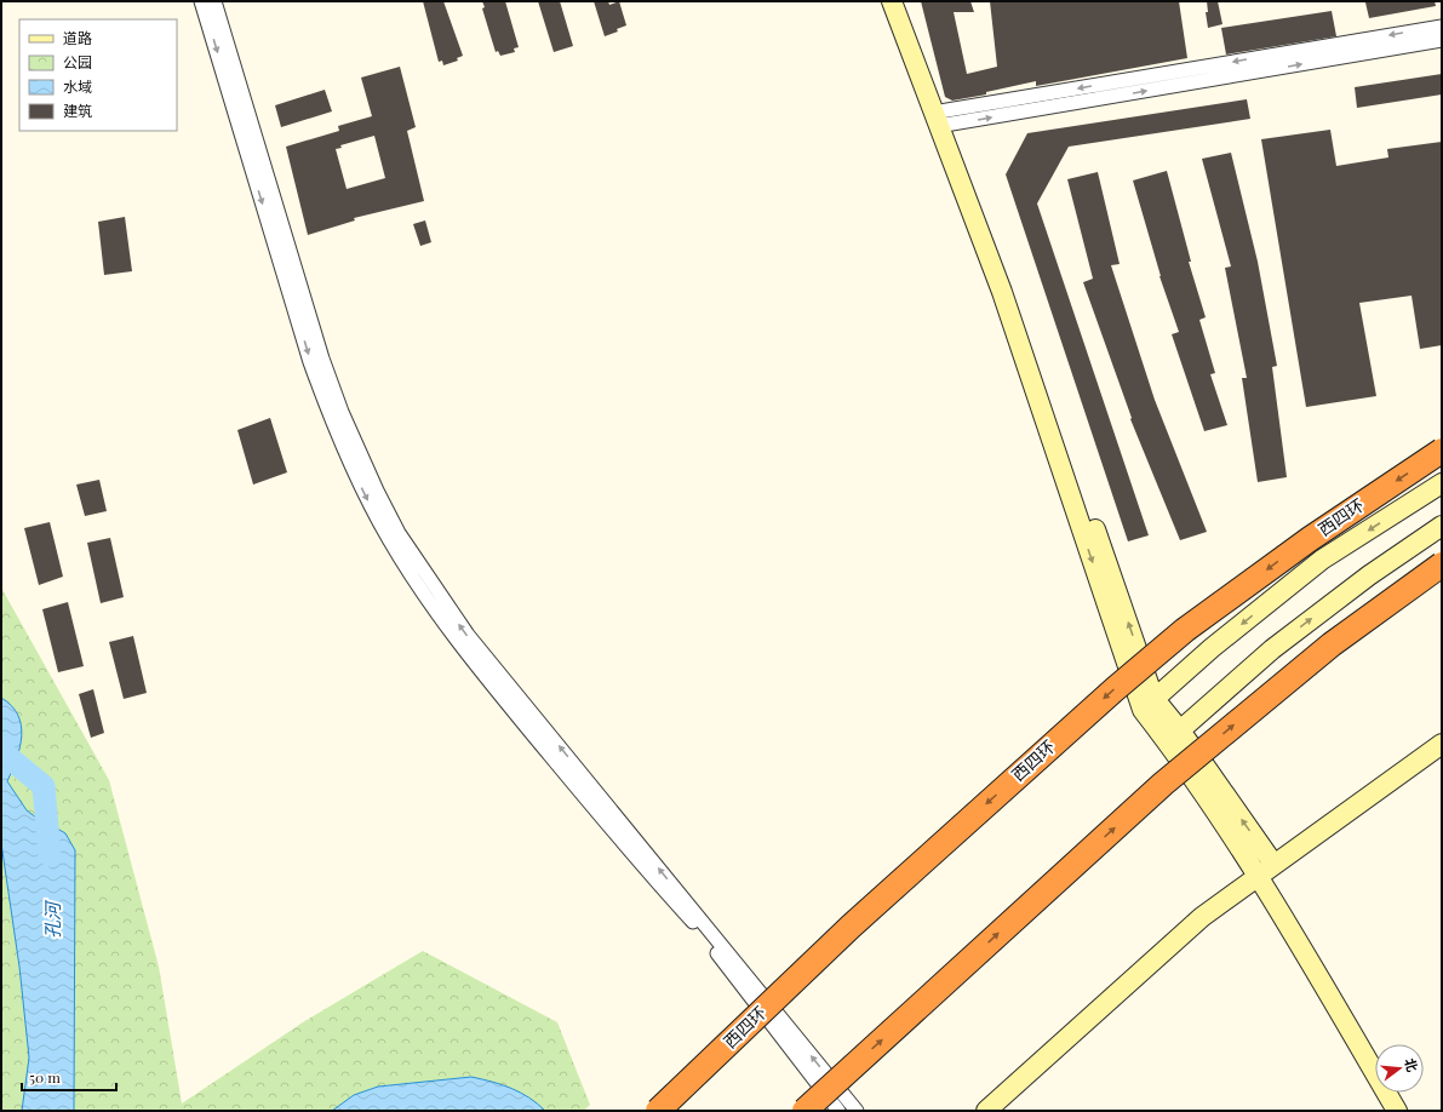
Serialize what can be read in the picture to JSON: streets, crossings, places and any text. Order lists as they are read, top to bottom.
{
  "streets": {
    "highway": ["西四环"]
  },
  "water": ["孔河"],
  "legend": [
    "道路",
    "公园",
    "水域",
    "建筑"
  ],
  "scale_bar": "50 m",
  "north": "right"
}
